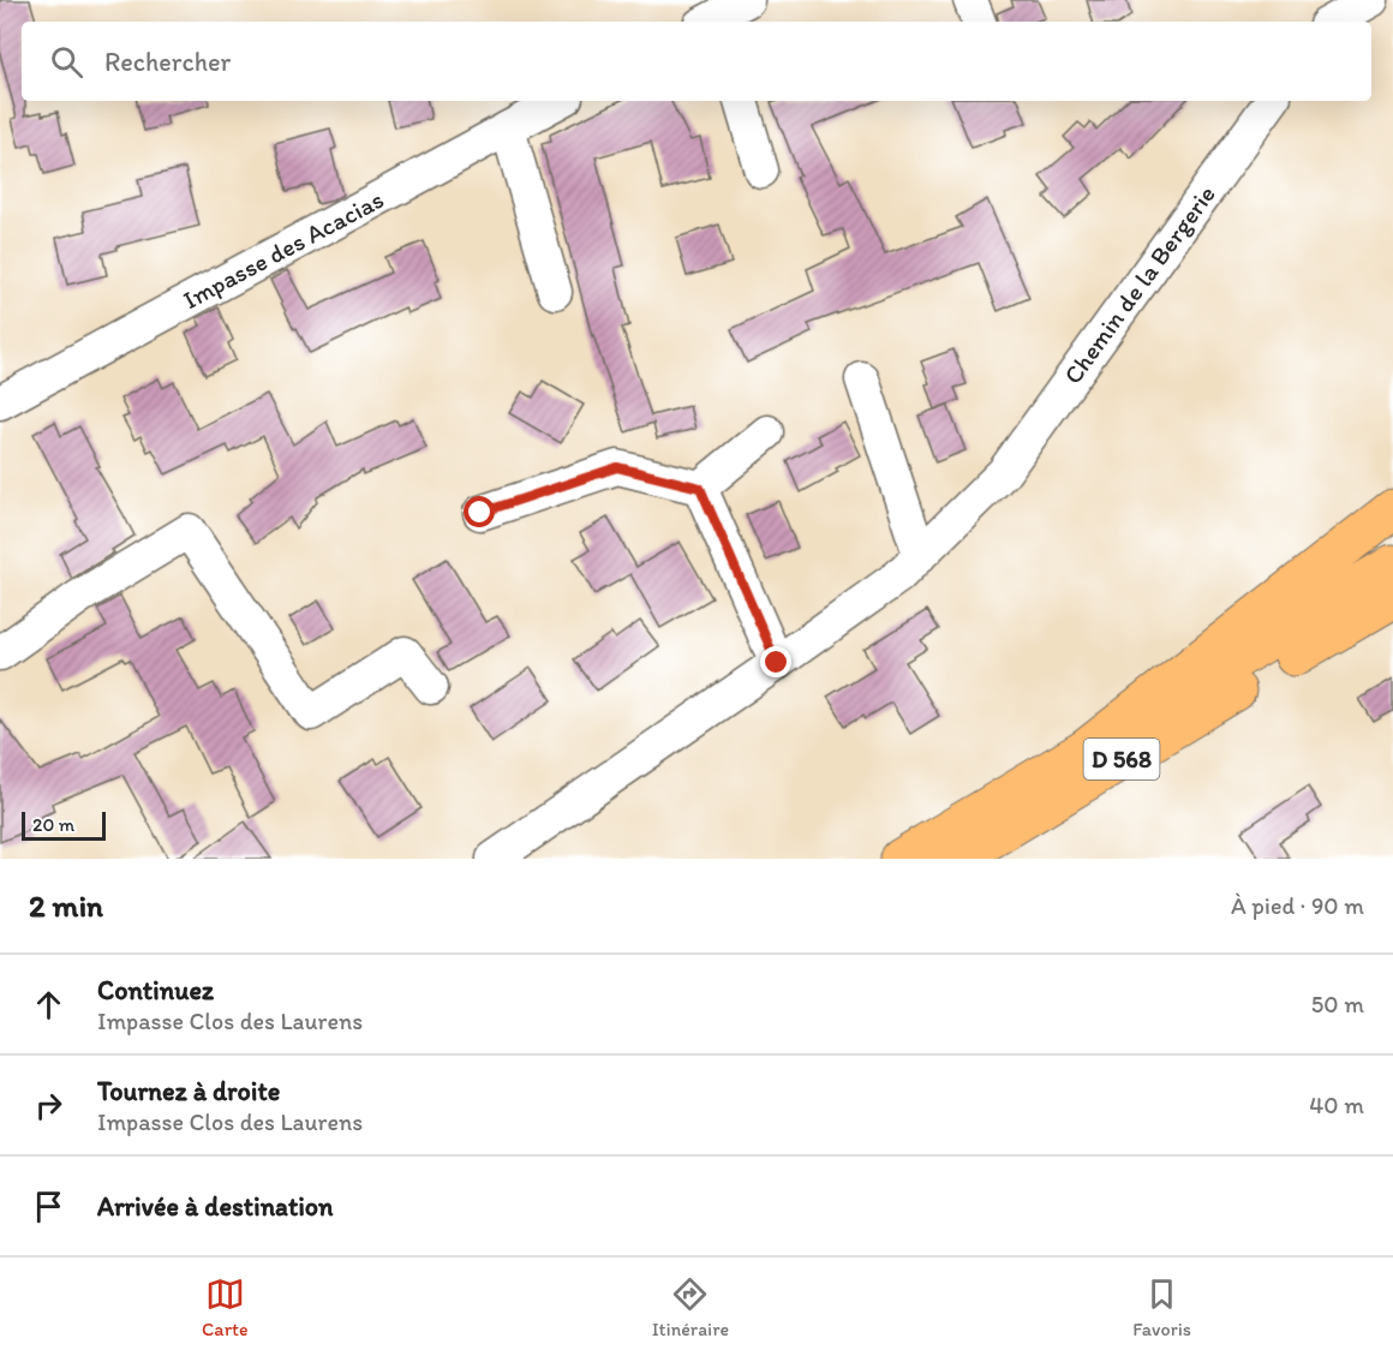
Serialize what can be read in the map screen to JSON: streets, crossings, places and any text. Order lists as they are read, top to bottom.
{
  "streets": {
    "main road": ["D 568"],
    "street": ["Impasse des Acacias", "Chemin de la Bergerie"]
  },
  "scale_bar": "20 m",
  "page": {
    "search": "Rechercher",
    "scale": "20 m",
    "heading": ["2 min", "À pied · 90 m"],
    "list": [
      ["Continuez", "Impasse Clos des Laurens", "50 m"],
      ["Tournez à droite", "Impasse Clos des Laurens", "40 m"],
      "Arrivée à destination"
    ],
    "nav": ["Carte", "Itinéraire", "Favoris"]
  }
}
